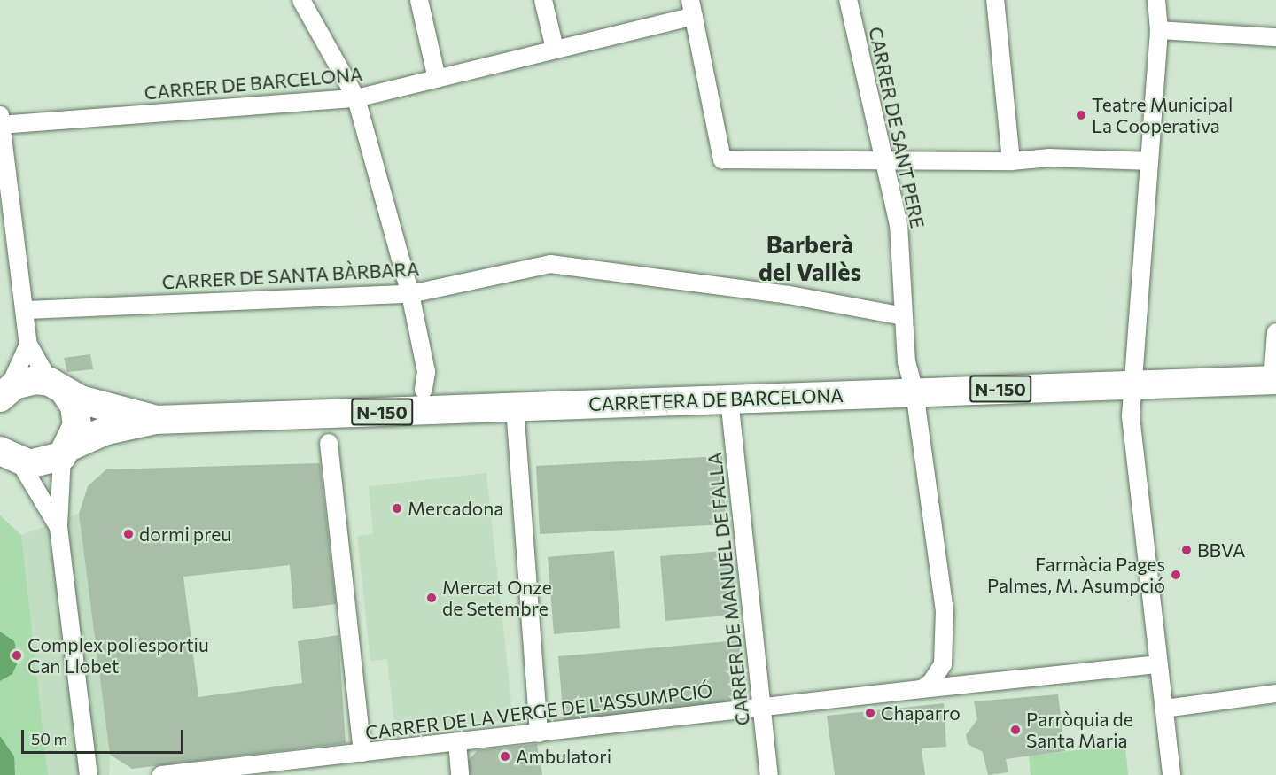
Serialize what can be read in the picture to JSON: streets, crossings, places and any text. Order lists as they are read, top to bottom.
{
  "streets": {
    "main road": ["N-150", "CARRETERA DE BARCELONA"],
    "street": [
      "CARRER DE BARCELONA",
      "CARRER DE SANT PERE",
      "CARRER DE SANTA BÀRBARA",
      "CARRER DE MANUEL DE FALLA",
      "CARRER DE LA VERGE DE L'ASSUMPCIÓ"
    ]
  },
  "crossings": [
    ["CARRER DE SANT PERE", "CARRER DE SANTA BÀRBARA"],
    ["CARRER DE SANT PERE", "CARRETERA DE BARCELONA"],
    ["CARRER DE SANT PERE", "CARRER DE LA VERGE DE L'ASSUMPCIÓ"],
    ["N-150", "CARRETERA DE BARCELONA"],
    ["CARRETERA DE BARCELONA", "CARRER DE MANUEL DE FALLA"],
    ["CARRER DE MANUEL DE FALLA", "CARRER DE LA VERGE DE L'ASSUMPCIÓ"]
  ],
  "districts": ["Barberà del Vallès"],
  "places": [
    "Teatre Municipal La Cooperativa",
    "Mercadona",
    "dormi preu",
    "BBVA",
    "Farmàcia Pages Palmes, M. Asumpció",
    "Mercat Onze de Setembre",
    "Complex poliesportiu Can Llobet",
    "Chaparro",
    "Parròquia de Santa Maria",
    "Ambulatori"
  ],
  "scale_bar": "50 m"
}
